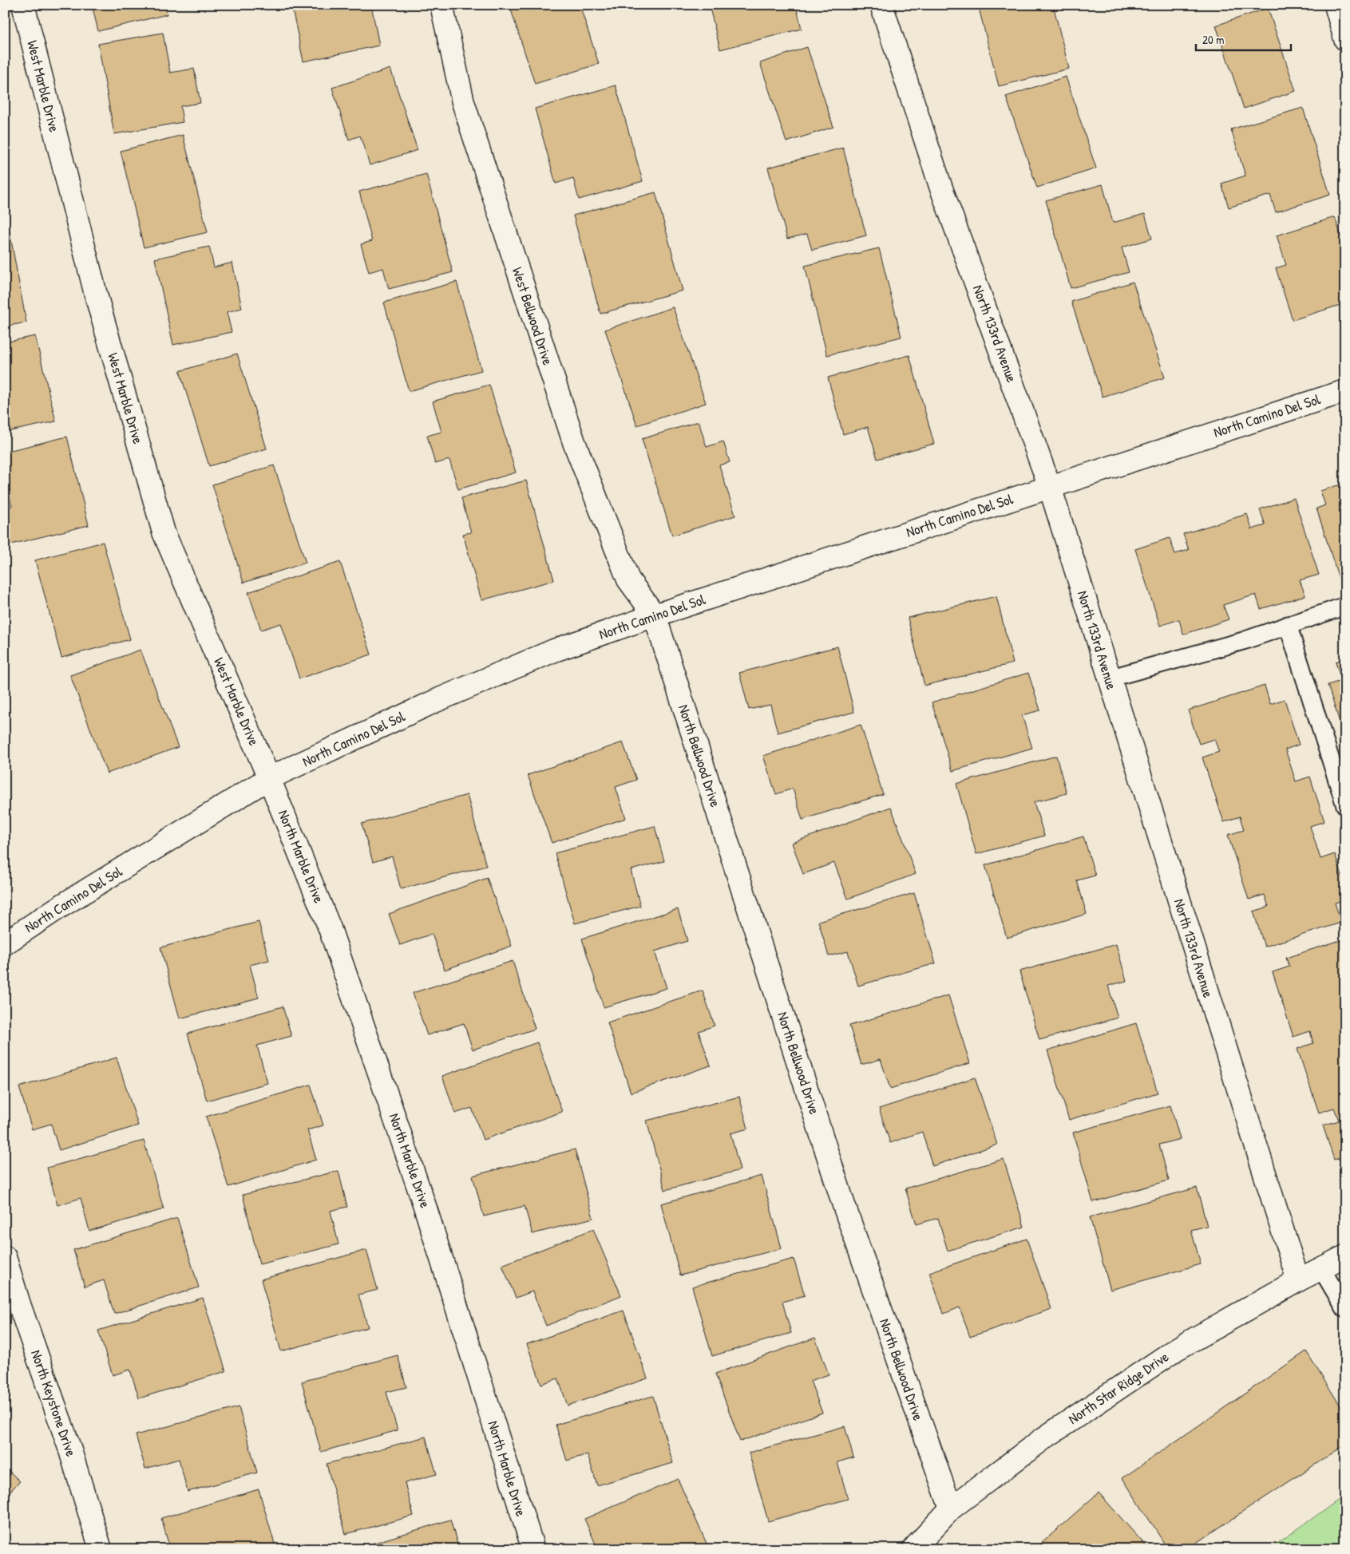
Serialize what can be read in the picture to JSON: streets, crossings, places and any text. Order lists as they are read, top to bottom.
{
  "streets": {
    "street": [
      "West Marble Drive",
      "West Bellwood Drive",
      "North 133rd Avenue",
      "North Camino Del Sol",
      "North Bellwood Drive",
      "North Marble Drive",
      "North Star Ridge Drive",
      "North Keystone Drive"
    ]
  },
  "crossings": [
    ["West Marble Drive", "North Camino Del Sol"],
    ["West Marble Drive", "North Marble Drive"],
    ["West Bellwood Drive", "North Camino Del Sol"],
    ["West Bellwood Drive", "North Bellwood Drive"],
    ["North 133rd Avenue", "North Camino Del Sol"],
    ["North 133rd Avenue", "North Star Ridge Drive"],
    ["North Camino Del Sol", "North Bellwood Drive"],
    ["North Camino Del Sol", "North Marble Drive"],
    ["North Bellwood Drive", "North Star Ridge Drive"]
  ],
  "scale_bar": "20 m"
}
